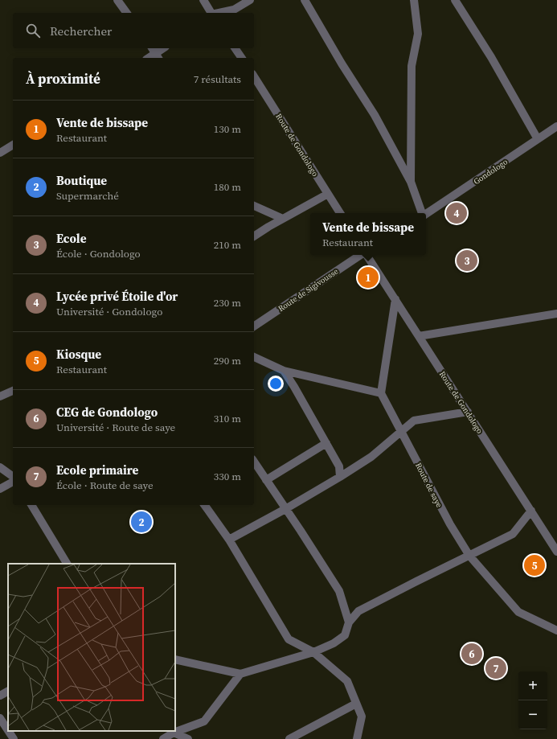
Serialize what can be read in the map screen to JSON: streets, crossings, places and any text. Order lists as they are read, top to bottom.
{
  "streets": {
    "street": [
      "Route de Gondologo",
      "Gondologo",
      "Route de Sigivousse",
      "Route de saye"
    ]
  },
  "page": {
    "search": "Rechercher",
    "heading": ["À proximité", "7 résultats"],
    "list": [
      {
        "mark": "1",
        "name": "Vente de bissape",
        "note": "Restaurant",
        "value": "130 m"
      },
      {
        "mark": "2",
        "name": "Boutique",
        "note": "Supermarché",
        "value": "180 m"
      },
      {
        "mark": "3",
        "name": "Ecole",
        "note": "École · Gondologo",
        "value": "210 m"
      },
      {
        "mark": "4",
        "name": "Lycée privé Étoile d'or",
        "note": "Université · Gondologo",
        "value": "230 m"
      },
      {
        "mark": "5",
        "name": "Kiosque",
        "note": "Restaurant",
        "value": "290 m"
      },
      {
        "mark": "6",
        "name": "CEG de Gondologo",
        "note": "Université · Route de saye",
        "value": "310 m"
      },
      {
        "mark": "7",
        "name": "Ecole primaire",
        "note": "École · Route de saye",
        "value": "330 m"
      }
    ],
    "pins": [
      "4",
      "3",
      "1",
      "2",
      "5",
      "6",
      "7"
    ],
    "popup": ["Vente de bissape", "Restaurant"],
    "map_buttons": ["+", "−"]
  }
}
